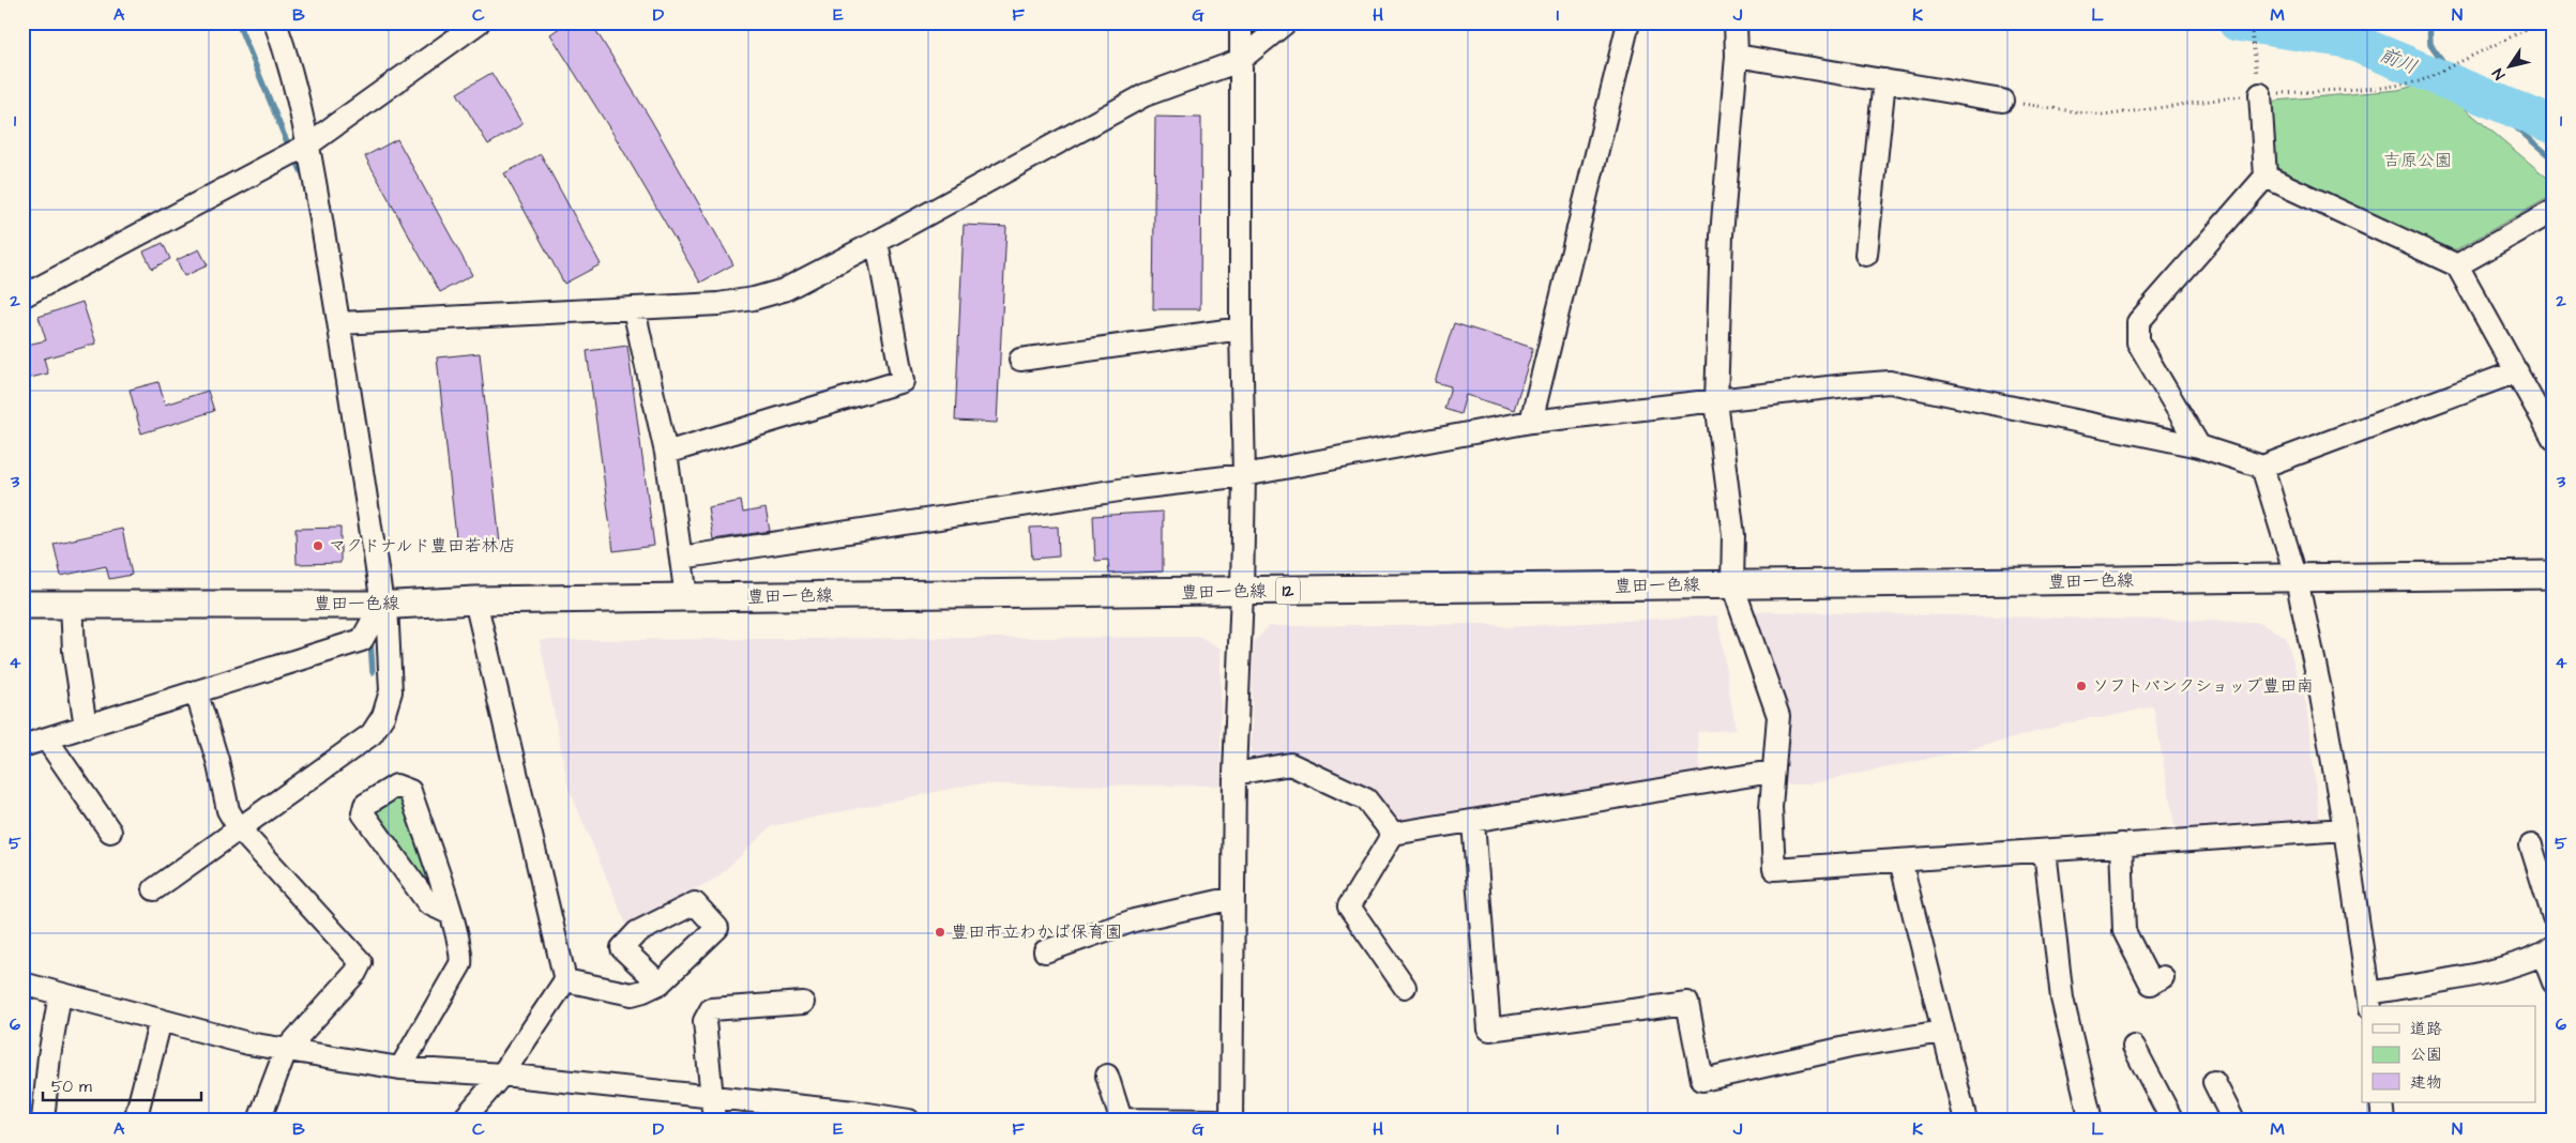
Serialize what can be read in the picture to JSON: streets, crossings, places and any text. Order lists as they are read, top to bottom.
{
  "streets": {
    "main road": ["豊田一色線", "12"]
  },
  "water": ["前川"],
  "parks": ["吉原公園"],
  "places": ["マクドナルド豊田若林店", "ソフトバンクショップ豊田南", "豊田市立わかば保育園"],
  "legend": ["道路", "公園", "建物"],
  "scale_bar": "50 m",
  "north": "bottom left",
  "grid": {
    "columns": [
      "A",
      "B",
      "C",
      "D",
      "E",
      "F",
      "G",
      "H",
      "I",
      "J",
      "K",
      "L",
      "M",
      "N"
    ],
    "rows": [
      "1",
      "2",
      "3",
      "4",
      "5",
      "6"
    ]
  }
}
